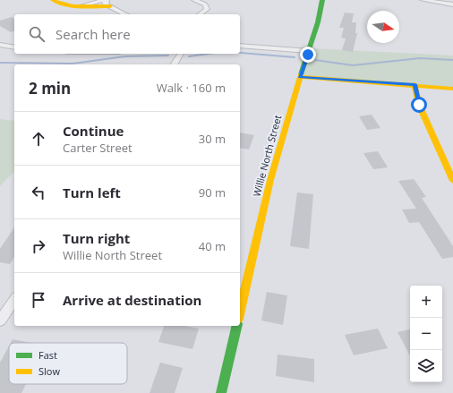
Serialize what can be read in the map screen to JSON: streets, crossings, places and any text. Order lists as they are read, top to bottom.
{
  "streets": {
    "street": ["Willie North Street"]
  },
  "legend": ["Fast", "Slow"],
  "north": "right",
  "page": {
    "search": "Search here",
    "heading": ["2 min", "Walk · 160 m"],
    "list": [
      ["Continue", "Carter Street", "30 m"],
      ["Turn left", "90 m"],
      ["Turn right", "Willie North Street", "40 m"],
      "Arrive at destination"
    ],
    "map_buttons": ["+", "−"]
  }
}
